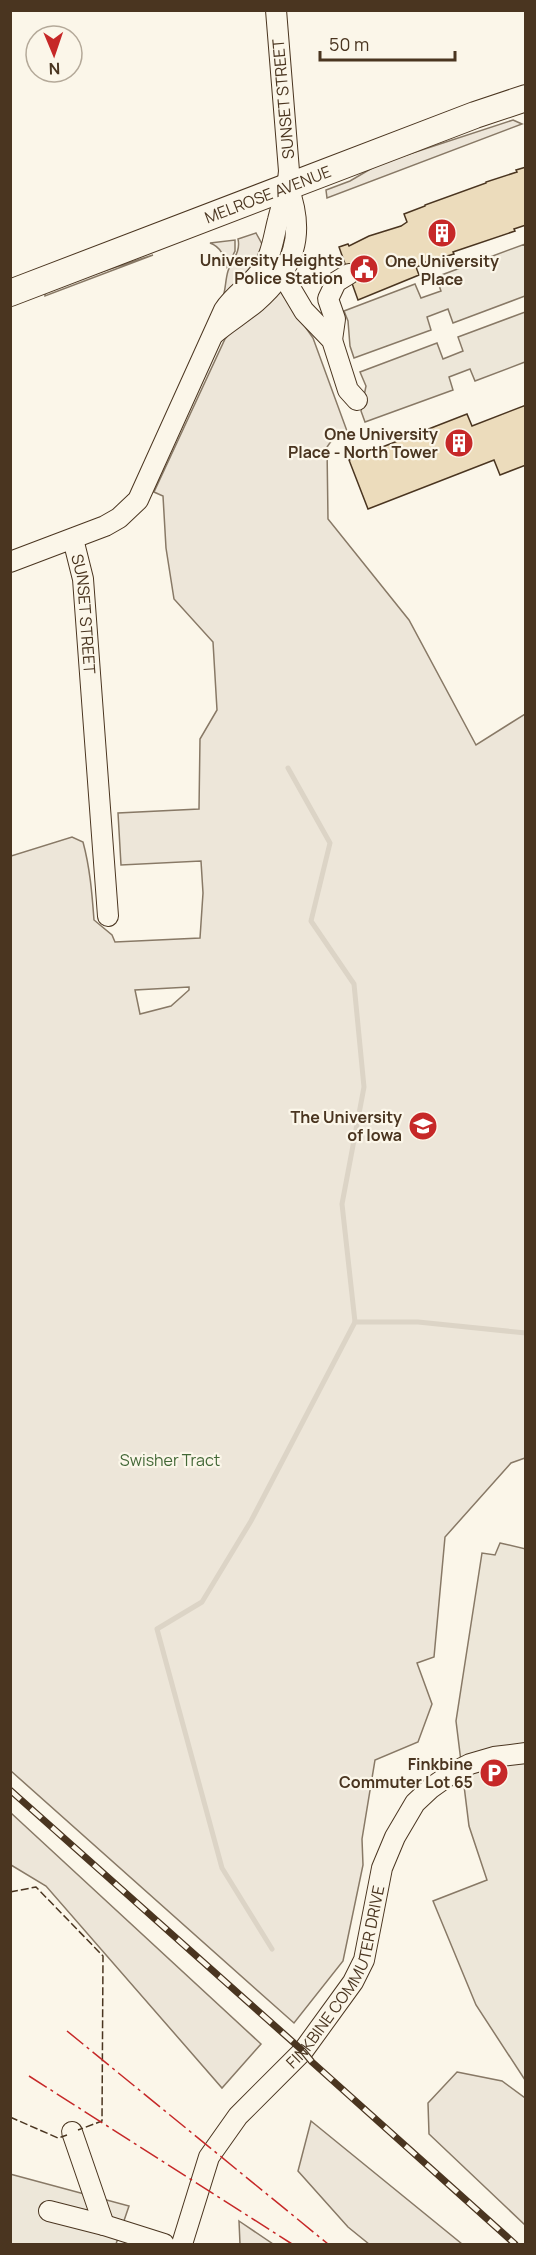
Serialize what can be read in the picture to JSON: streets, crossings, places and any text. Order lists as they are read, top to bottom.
{
  "streets": {
    "main road": ["MELROSE AVENUE"],
    "street": ["SUNSET STREET", "FINKBINE COMMUTER DRIVE"]
  },
  "crossings": [
    ["SUNSET STREET", "MELROSE AVENUE"]
  ],
  "parks": ["Swisher Tract"],
  "places": {
    "building": ["One University Place", "One University Place - North Tower"],
    "public building": ["University Heights Police Station"],
    "school or university": ["The University of Iowa"],
    "parking": ["Finkbine Commuter Lot 65"]
  },
  "scale_bar": "50 m",
  "north": "bottom"
}
